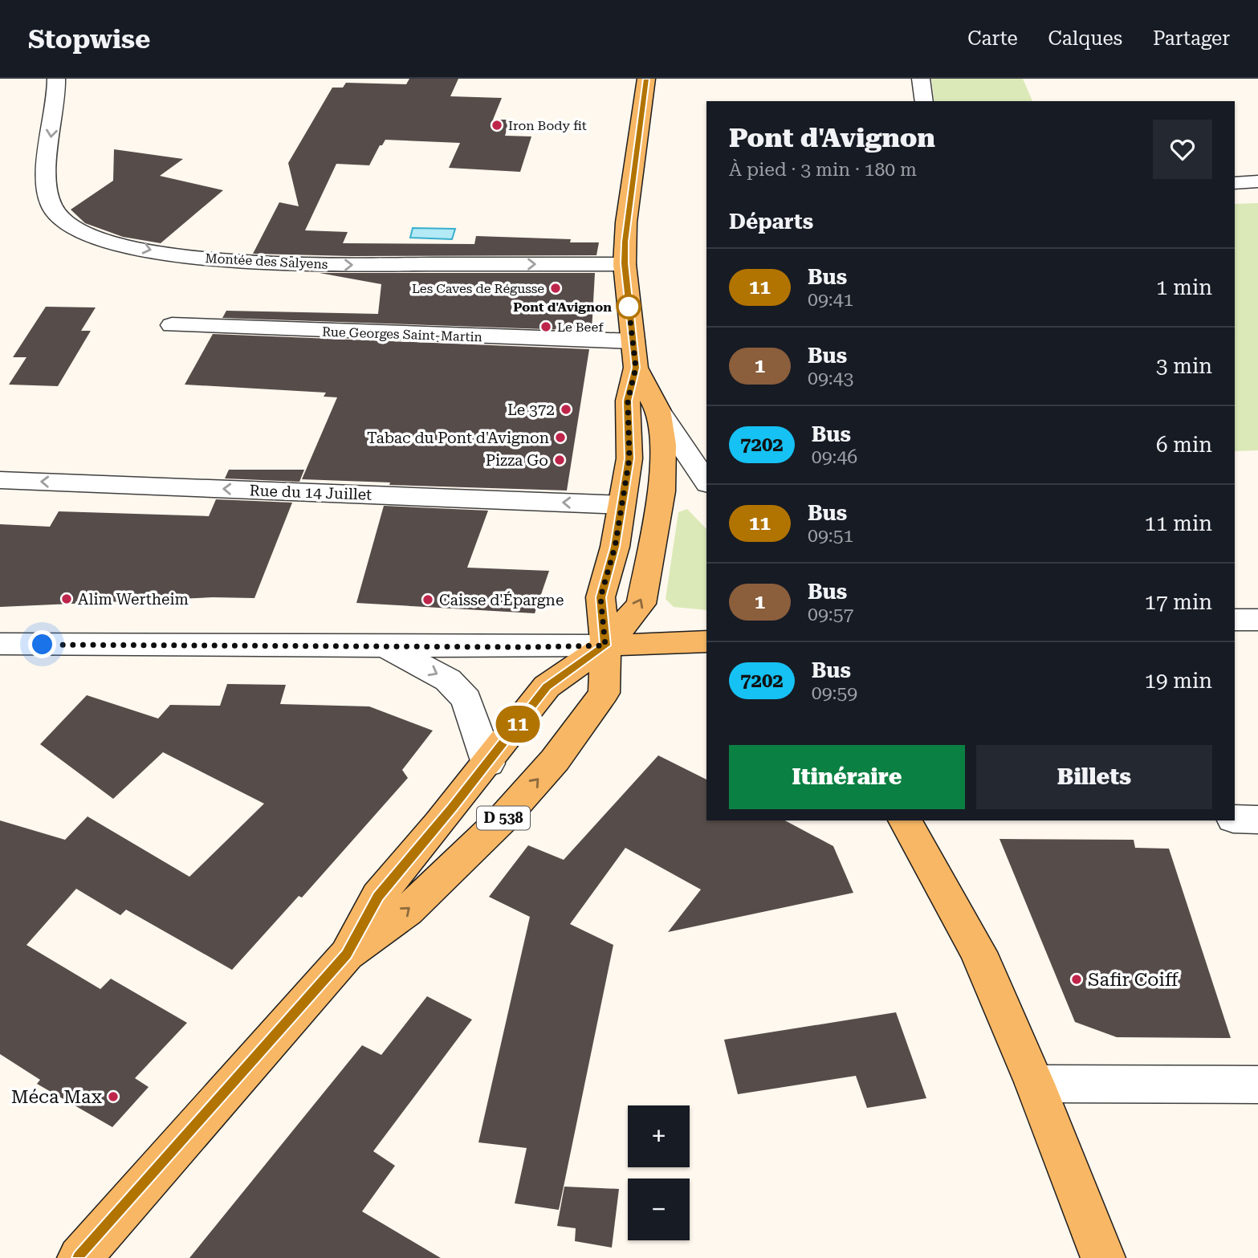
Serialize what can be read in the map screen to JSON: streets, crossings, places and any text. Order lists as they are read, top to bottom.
{
  "streets": {
    "main road": ["D 538"],
    "street": ["Montée des Salyens", "Rue Georges Saint-Martin", "Rue du 14 Juillet"]
  },
  "one_way": ["Montée des Salyens"],
  "places": [
    "Iron Body fit",
    "Les Caves de Régusse",
    "Pont d'Avignon",
    "Le Beef",
    "Le 372",
    "Tabac du Pont d'Avignon",
    "Pizza Go",
    "Alim Wertheim",
    "Caisse d'Épargne",
    "Safir Coiff",
    "Méca Max"
  ],
  "lines": ["bus line 11"],
  "page": {
    "header": "Stopwise",
    "nav": ["Carte", "Calques", "Partager"],
    "on_map": "11",
    "heading": [
      ["Pont d'Avignon", "À pied · 3 min · 180 m"],
      "Départs"
    ],
    "list": [
      {
        "mark": "11",
        "name": "Bus",
        "note": "09:41",
        "value": "1 min"
      },
      {
        "mark": "1",
        "name": "Bus",
        "note": "09:43",
        "value": "3 min"
      },
      {
        "mark": "7202",
        "name": "Bus",
        "note": "09:46",
        "value": "6 min"
      },
      {
        "mark": "11",
        "name": "Bus",
        "note": "09:51",
        "value": "11 min"
      },
      {
        "mark": "1",
        "name": "Bus",
        "note": "09:57",
        "value": "17 min"
      },
      {
        "mark": "7202",
        "name": "Bus",
        "note": "09:59",
        "value": "19 min"
      }
    ],
    "buttons": ["Itinéraire", "Billets"],
    "map_buttons": ["+", "−"]
  }
}
